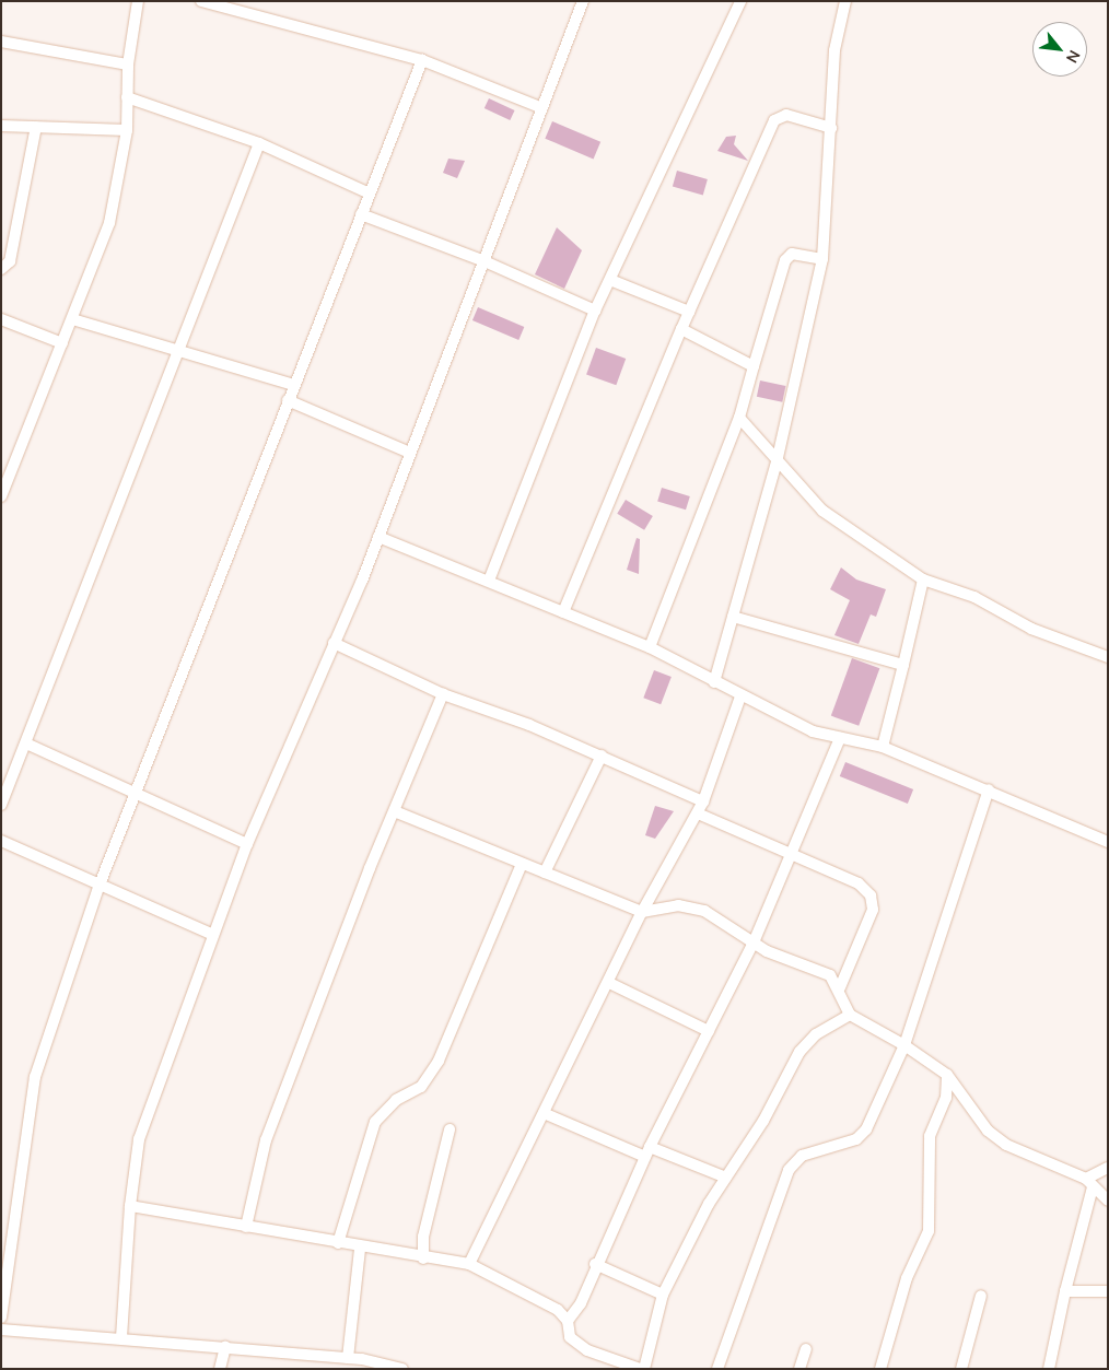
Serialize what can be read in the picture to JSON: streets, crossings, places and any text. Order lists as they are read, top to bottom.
{
  "north": "bottom right"
}
